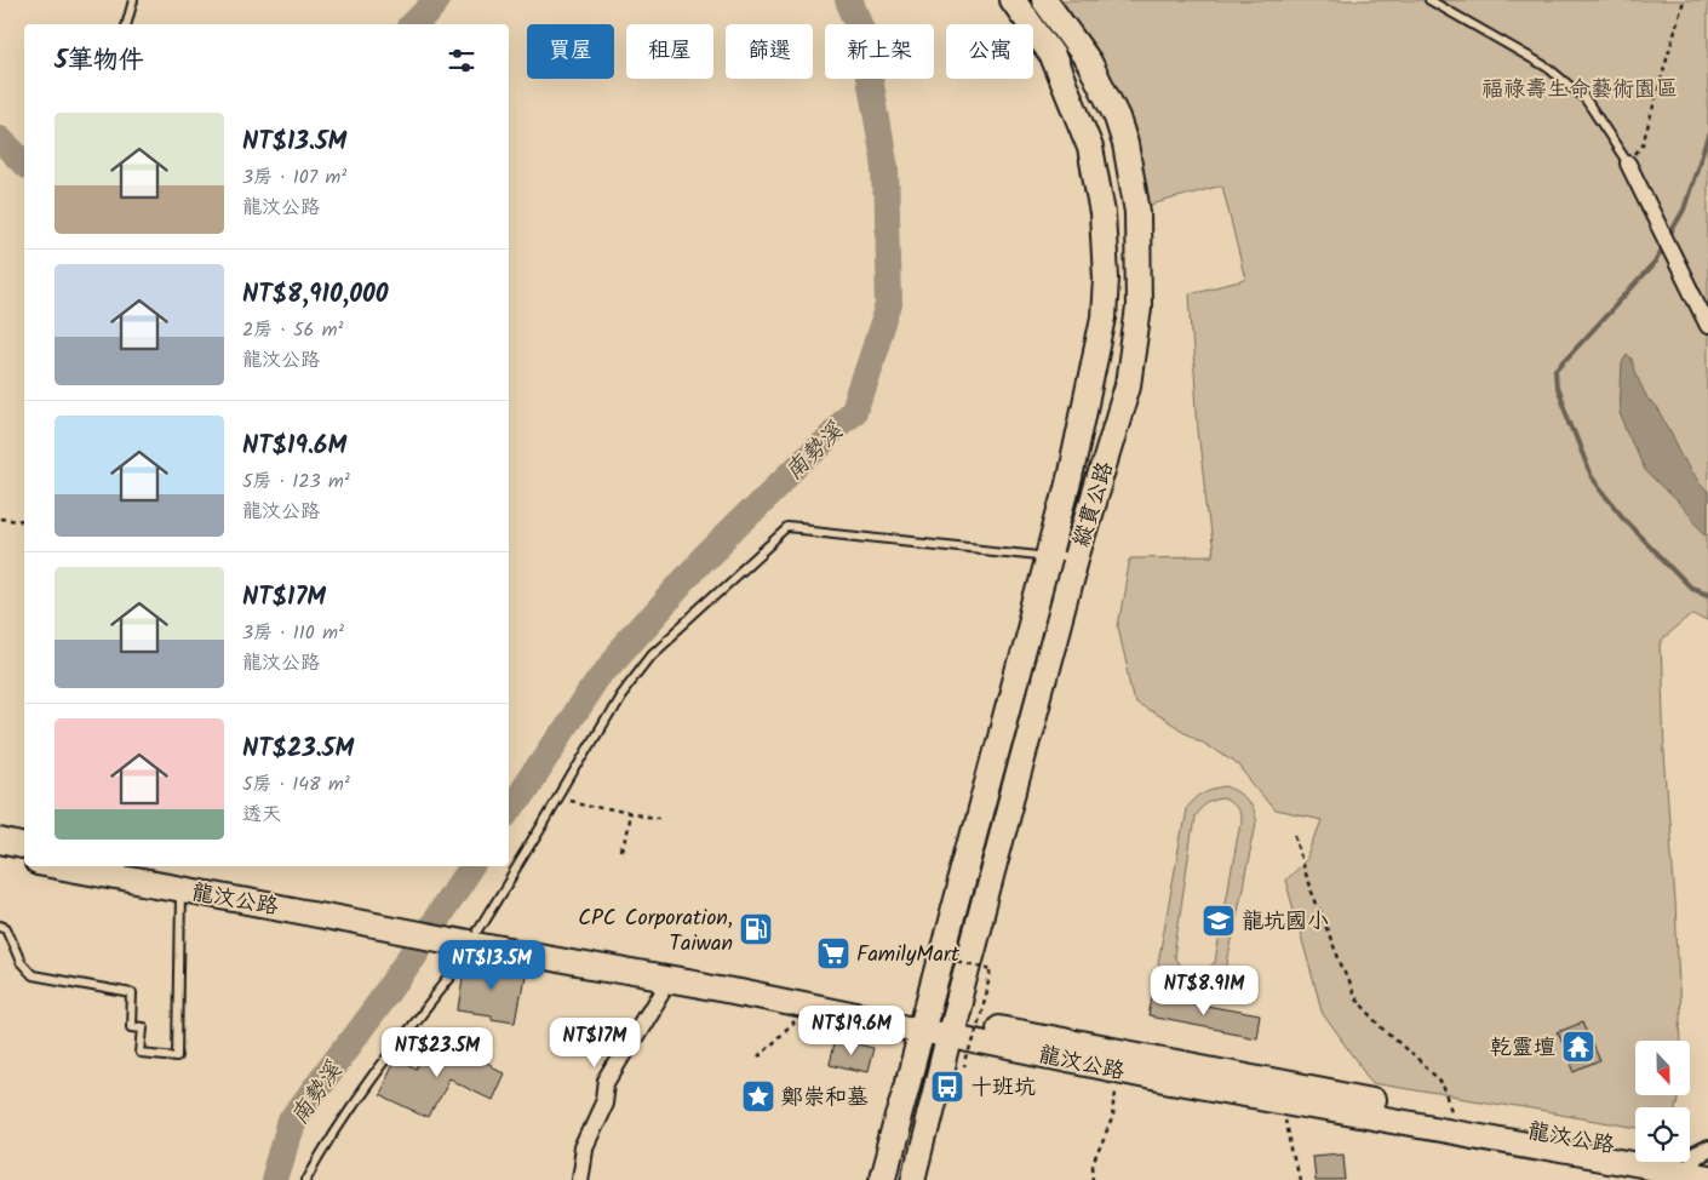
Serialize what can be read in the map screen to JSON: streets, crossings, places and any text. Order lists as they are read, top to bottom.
{
  "streets": {
    "main road": ["縱貫公路", "龍汶公路"]
  },
  "crossings": [
    ["縱貫公路", "龍汶公路"]
  ],
  "water": ["南勢溪"],
  "parks": ["福祿壽生命藝術園區"],
  "places": {
    "school or university": ["龍坑國小"],
    "fuel station": ["CPC Corporation, Taiwan"],
    "supermarket": ["FamilyMart"],
    "temple": ["乾靈壇"],
    "bus stop": ["十班坑"],
    "place": ["鄭崇和墓"]
  },
  "north": "bottom",
  "page": {
    "chip": [
      "買屋",
      "租屋",
      "篩選",
      "新上架",
      "公寓"
    ],
    "heading": "5筆物件",
    "list": [
      {
        "name": "NT$13.5M",
        "note": "3房 · 107 m² · 龍汶公路"
      },
      {
        "name": "NT$8,910,000",
        "note": "2房 · 56 m² · 龍汶公路"
      },
      {
        "name": "NT$19.6M",
        "note": "5房 · 123 m² · 龍汶公路"
      },
      {
        "name": "NT$17M",
        "note": "3房 · 110 m² · 龍汶公路"
      },
      {
        "name": "NT$23.5M",
        "note": "5房 · 148 m² · 透天"
      }
    ],
    "price": [
      "NT$13.5M",
      "NT$8.91M",
      "NT$19.6M",
      "NT$17M",
      "NT$23.5M"
    ]
  }
}
